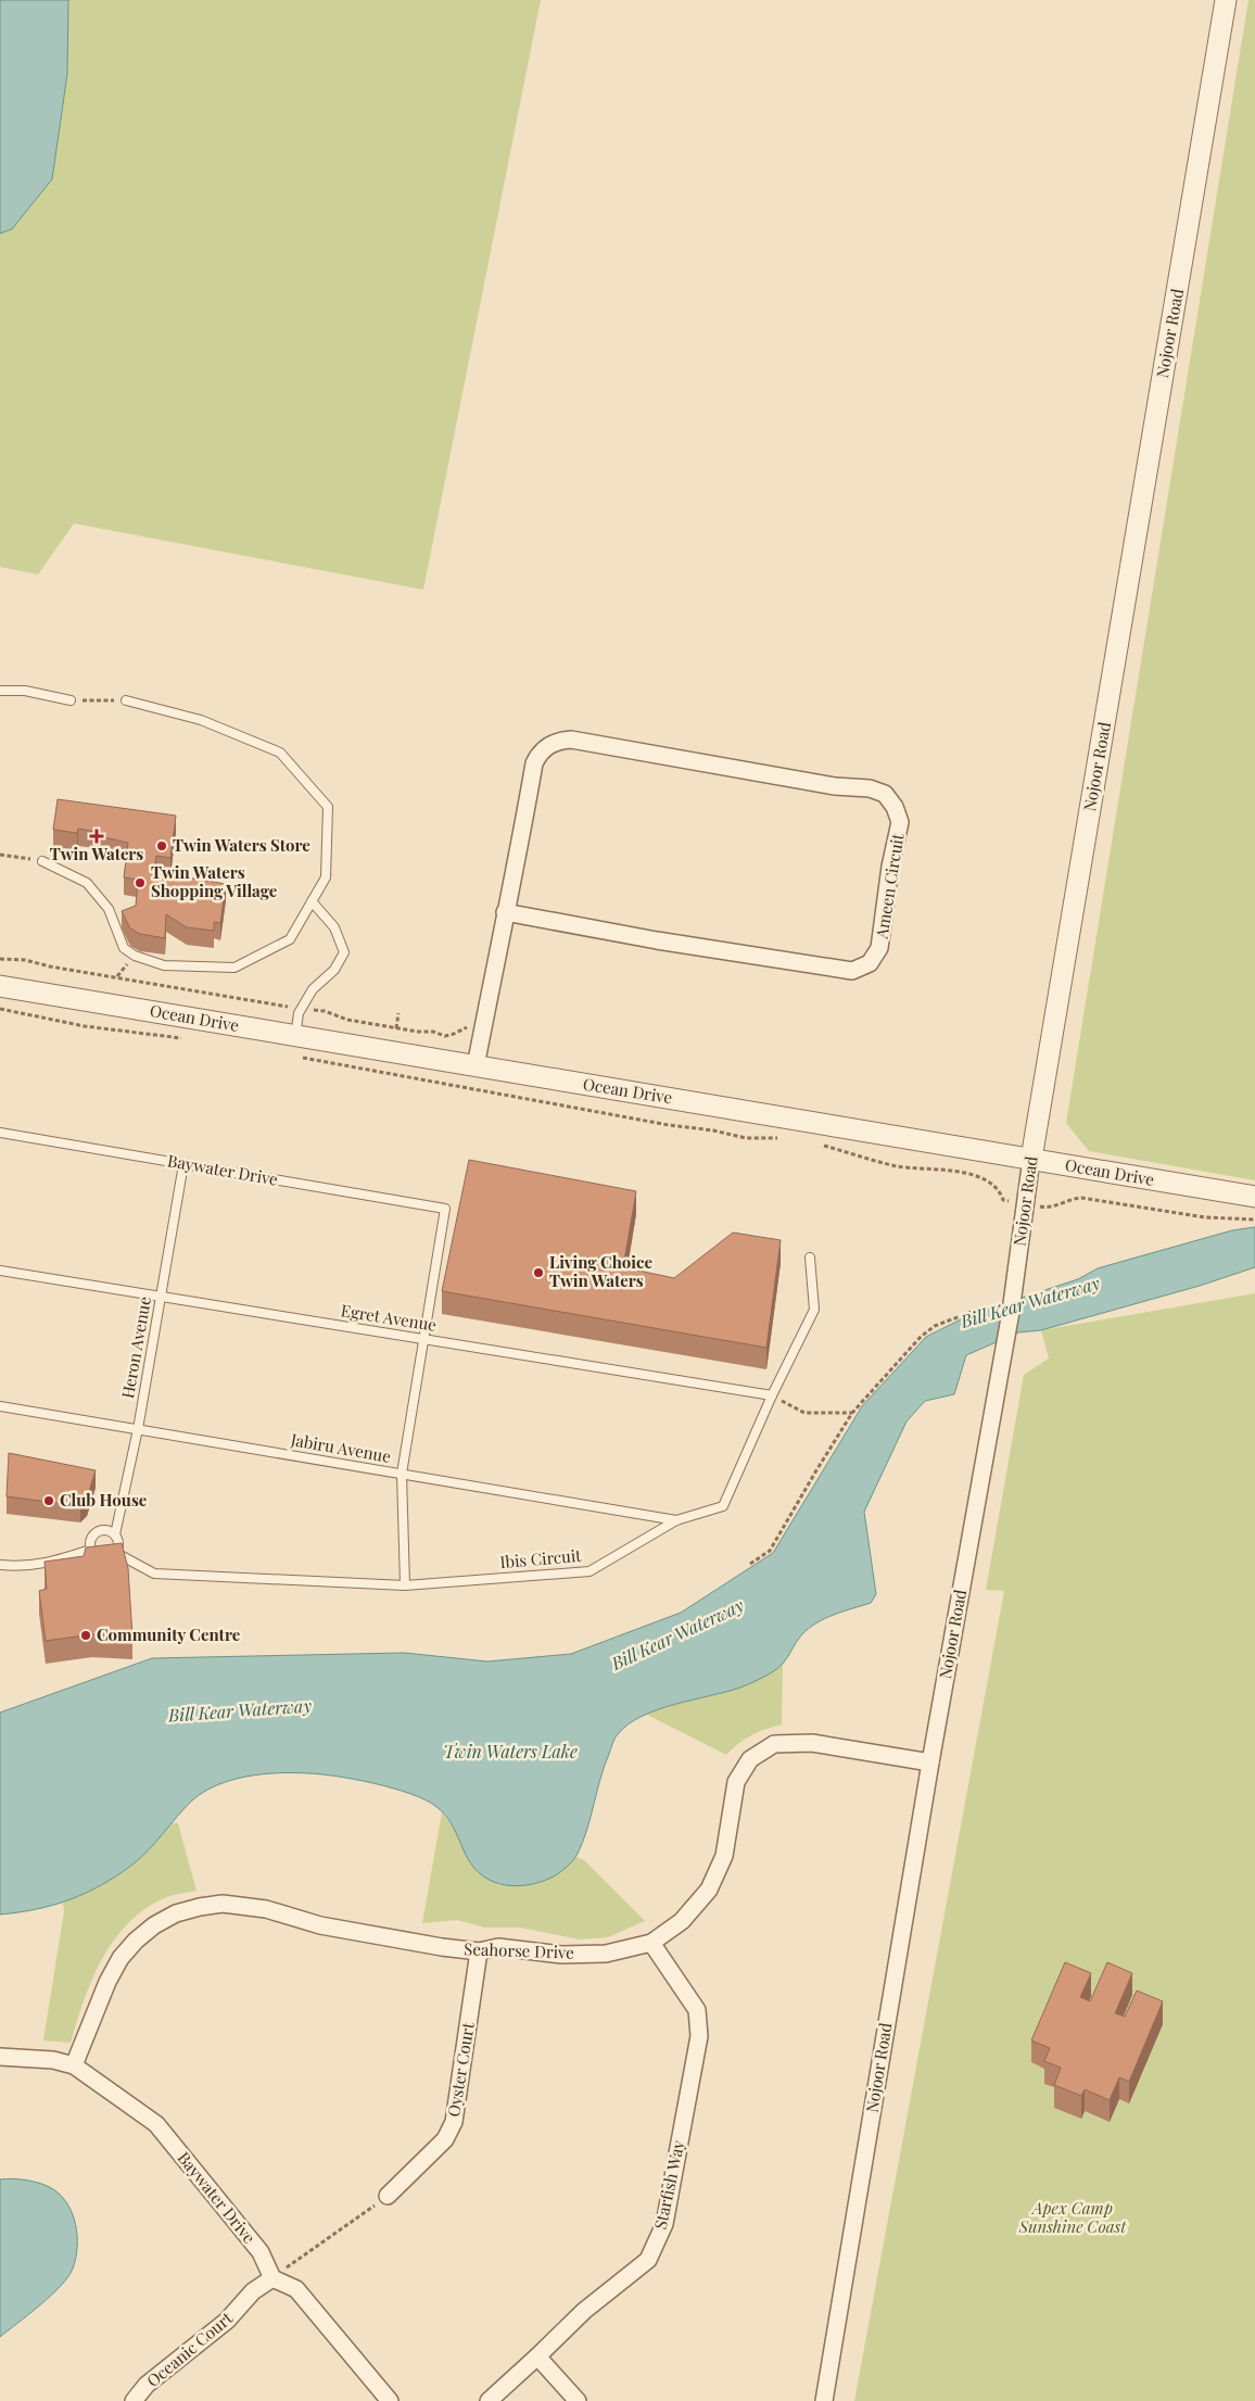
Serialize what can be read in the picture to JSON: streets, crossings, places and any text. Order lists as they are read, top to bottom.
{
  "streets": {
    "street": [
      "Nojoor Road",
      "Ameen Circuit",
      "Ocean Drive",
      "Baywater Drive",
      "Seahorse Drive",
      "Oyster Court",
      "Starfish Way",
      "Oceanic Court"
    ],
    "lane": [
      "Egret Avenue",
      "Heron Avenue",
      "Jabiru Avenue",
      "Ibis Circuit"
    ]
  },
  "crossings": [
    ["Nojoor Road", "Ocean Drive"],
    ["Nojoor Road", "Seahorse Drive"],
    ["Ameen Circuit", "Ocean Drive"],
    ["Baywater Drive", "Egret Avenue"],
    ["Baywater Drive", "Heron Avenue"],
    ["Baywater Drive", "Seahorse Drive"],
    ["Baywater Drive", "Oceanic Court"],
    ["Egret Avenue", "Heron Avenue"],
    ["Egret Avenue", "Ibis Circuit"],
    ["Heron Avenue", "Jabiru Avenue"],
    ["Heron Avenue", "Ibis Circuit"],
    ["Jabiru Avenue", "Ibis Circuit"],
    ["Seahorse Drive", "Oyster Court"],
    ["Seahorse Drive", "Starfish Way"]
  ],
  "water": ["Bill Kear Waterway", "Twin Waters Lake"],
  "parks": ["Apex Camp Sunshine Coast"],
  "places": {
    "health": ["Twin Waters"],
    "other": [
      "Twin Waters Store",
      "Twin Waters Shopping Village",
      "Living Choice Twin Waters",
      "Club House",
      "Community Centre"
    ]
  }
}
